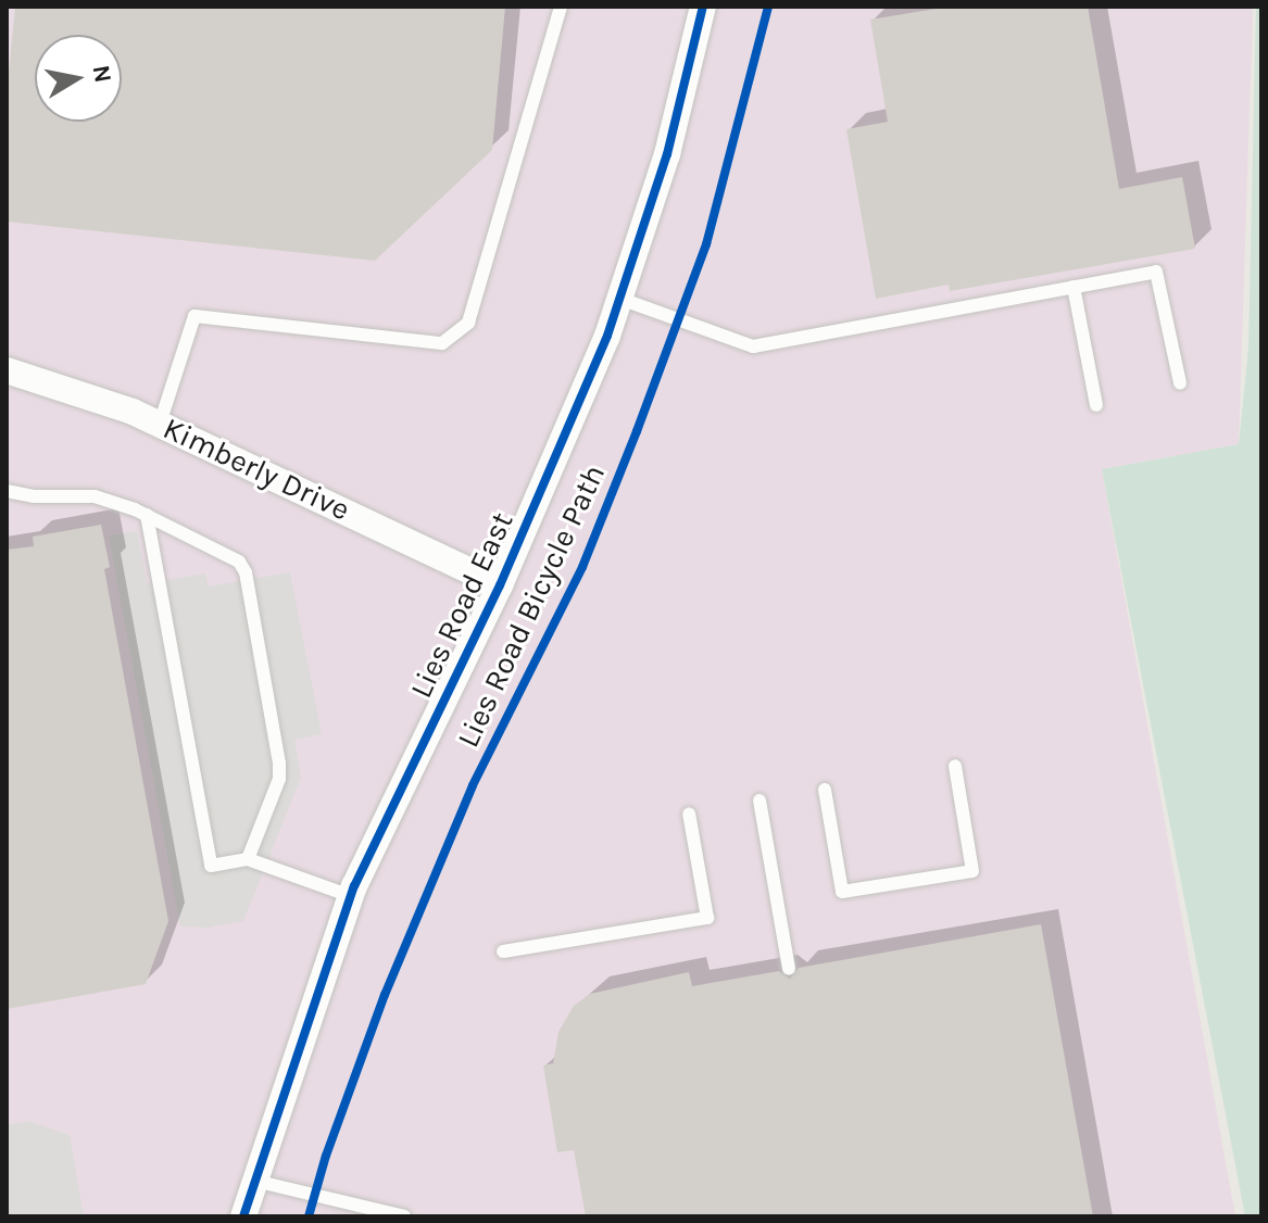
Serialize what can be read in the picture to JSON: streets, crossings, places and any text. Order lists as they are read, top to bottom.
{
  "streets": {
    "street": ["Kimberly Drive", "Lies Road East"],
    "cycle path": ["Lies Road Bicycle Path"]
  },
  "crossings": [
    ["Kimberly Drive", "Lies Road East"]
  ],
  "north": "right"
}
